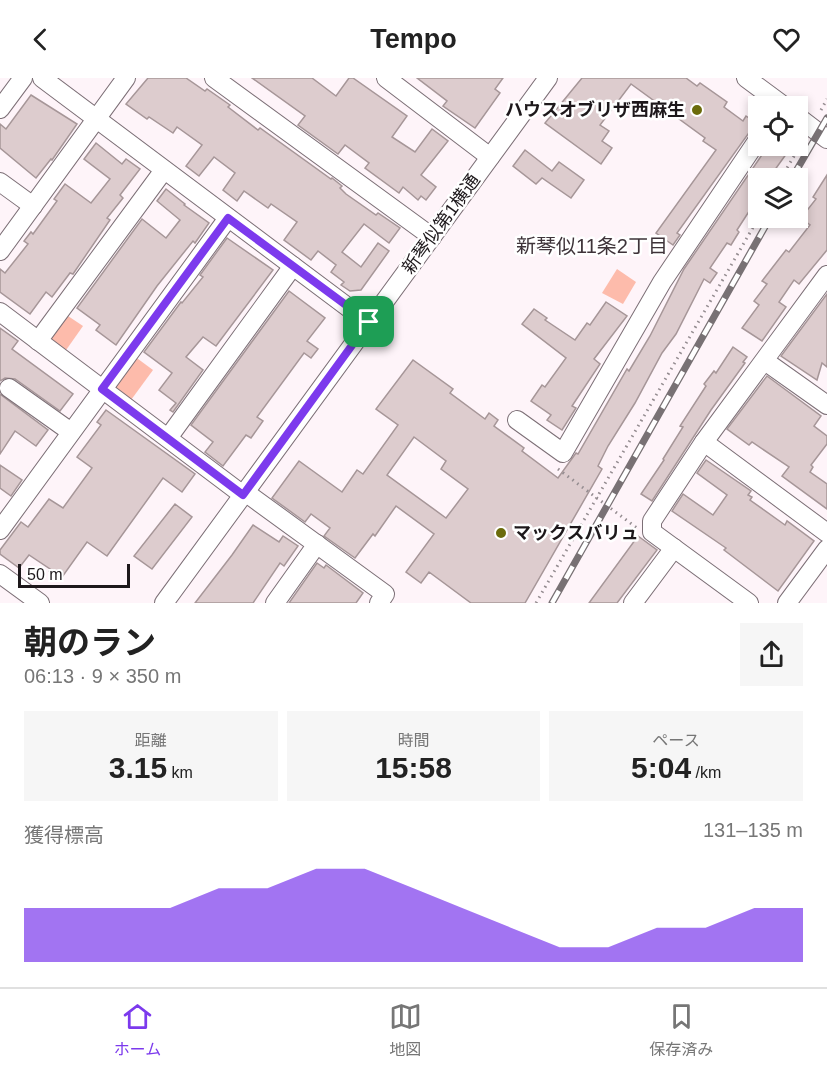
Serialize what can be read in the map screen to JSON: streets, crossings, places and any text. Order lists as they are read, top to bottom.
{
  "streets": {
    "street": ["新琴似第1横通"]
  },
  "districts": ["新琴似11条2丁目"],
  "places": ["ハウスオブリザ西麻生", "マックスバリュ"],
  "scale_bar": "50 m",
  "page": {
    "header": "Tempo",
    "scale": "50 m",
    "heading": ["朝のラン", "06:13 · 9 × 350 m"],
    "stats": [
      ["距離", "3.15 km"],
      ["時間", "15:58"],
      ["ペース", "5:04 /km"]
    ],
    "chart": ["獲得標高", "131–135 m"],
    "tabs": ["ホーム", "地図", "保存済み"]
  }
}
